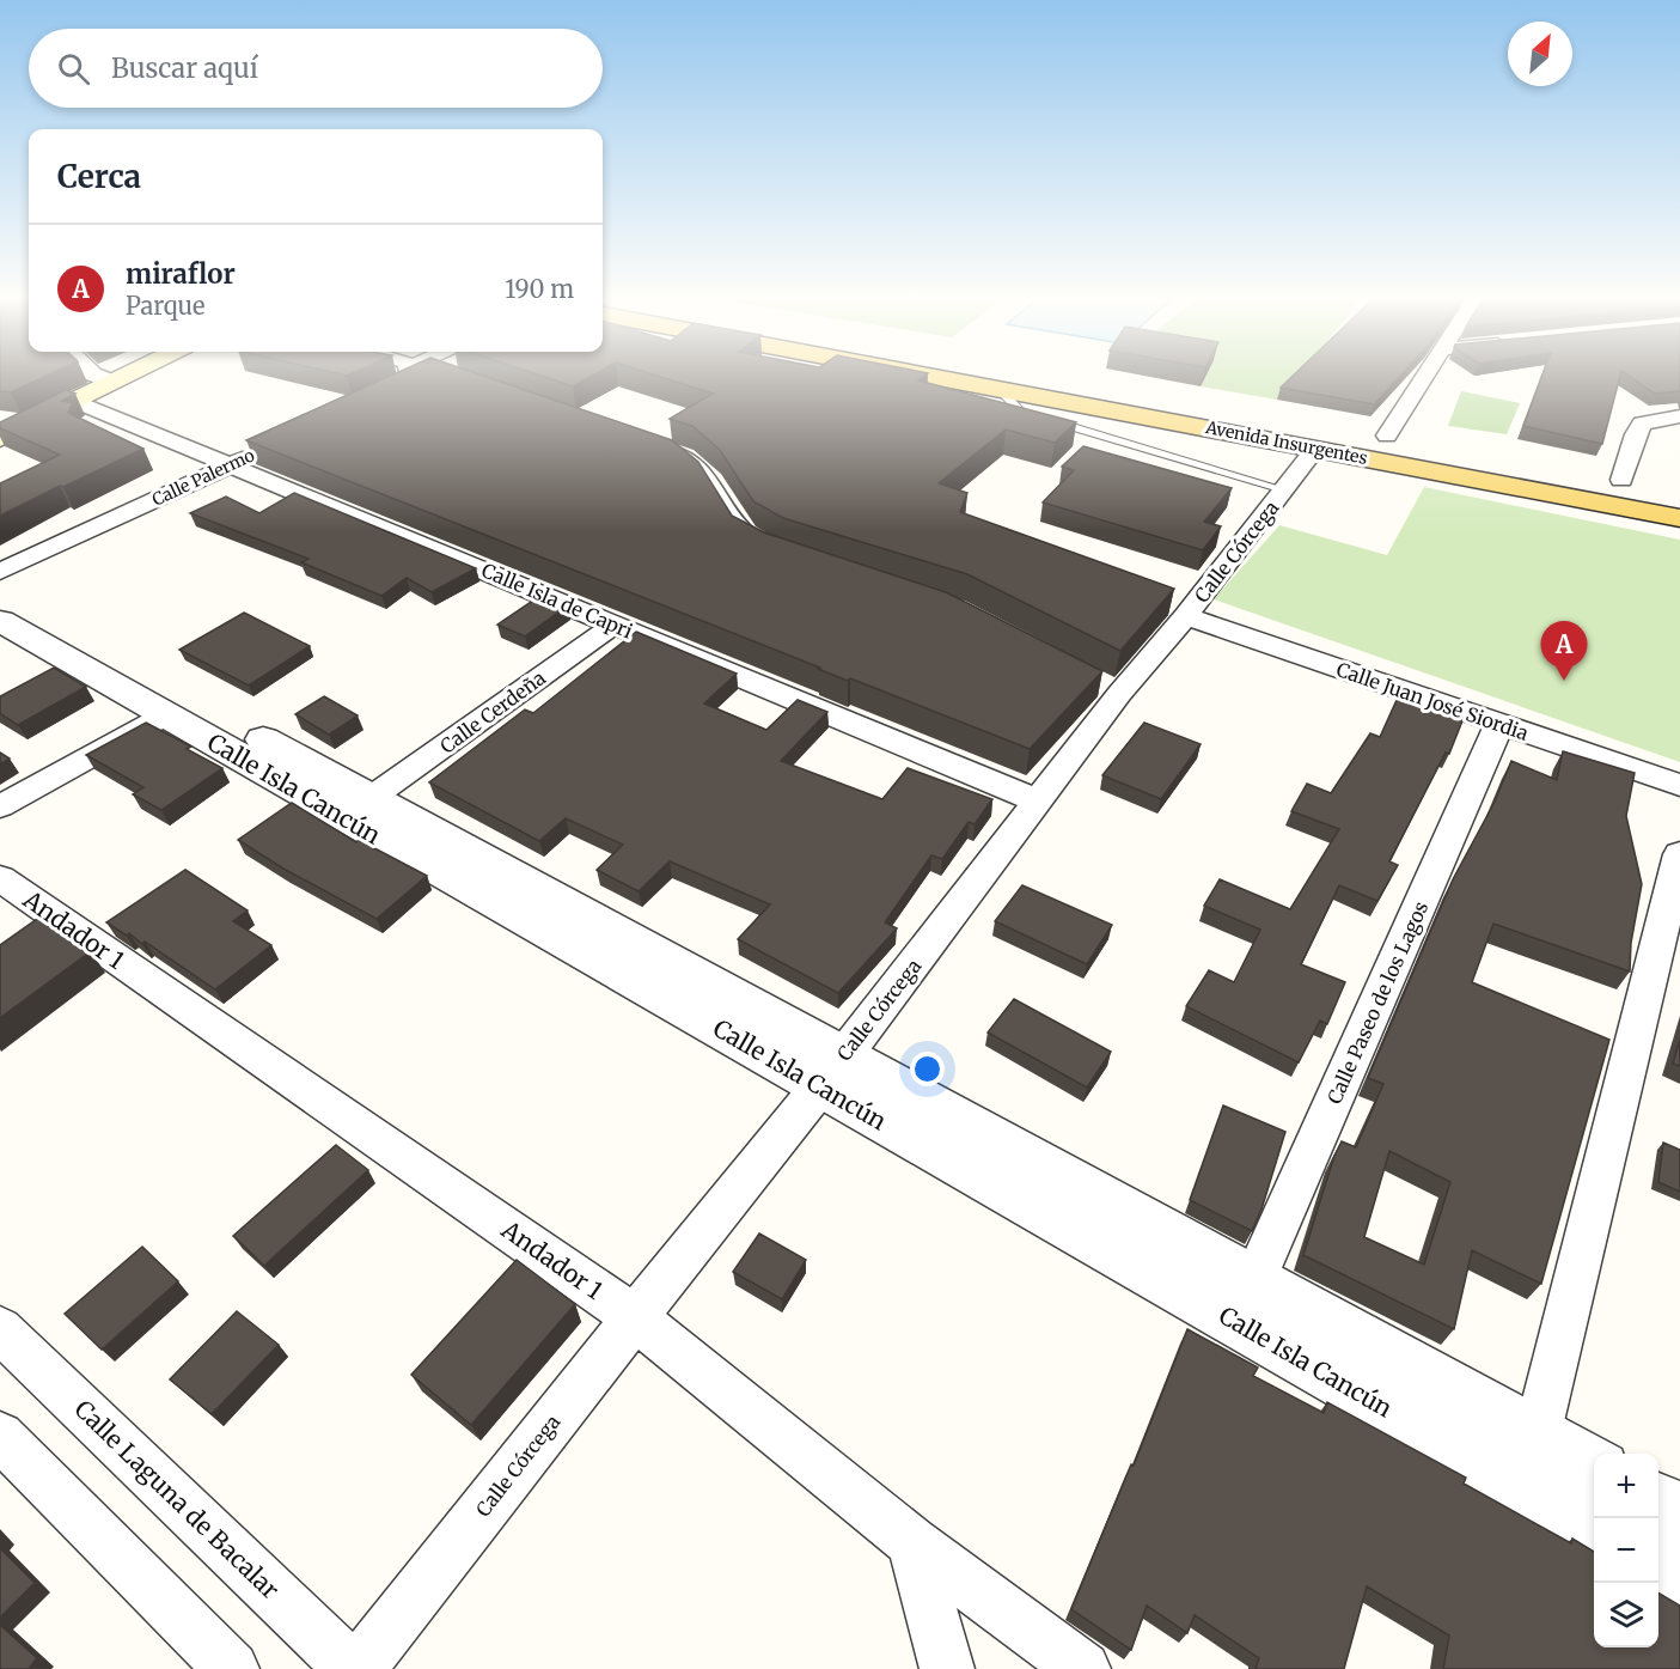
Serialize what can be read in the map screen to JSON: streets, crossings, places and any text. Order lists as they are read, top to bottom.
{
  "streets": {
    "main road": ["Avenida Insurgentes"],
    "street": [
      "Calle Palermo",
      "Calle Córcega",
      "Calle Isla de Capri",
      "Calle Juan José Siordia",
      "Calle Cerdeña",
      "Calle Isla Cancún",
      "Andador 1",
      "Calle Paseo de los Lagos",
      "Calle Laguna de Bacalar"
    ]
  },
  "crossings": [
    ["Avenida Insurgentes", "Calle Córcega"],
    ["Calle Palermo", "Calle Isla de Capri"],
    ["Calle Córcega", "Calle Isla de Capri"],
    ["Calle Córcega", "Calle Juan José Siordia"],
    ["Calle Córcega", "Calle Isla Cancún"],
    ["Calle Córcega", "Andador 1"],
    ["Calle Córcega", "Calle Laguna de Bacalar"],
    ["Calle Isla de Capri", "Calle Cerdeña"],
    ["Calle Juan José Siordia", "Calle Paseo de los Lagos"],
    ["Calle Cerdeña", "Calle Isla Cancún"],
    ["Calle Isla Cancún", "Calle Paseo de los Lagos"]
  ],
  "north": "top right",
  "page": {
    "search": "Buscar aquí",
    "heading": "Cerca",
    "list": [
      {
        "mark": "A",
        "name": "miraflor",
        "note": "Parque",
        "value": "190 m"
      }
    ],
    "pins": "A",
    "map_buttons": ["+", "−"]
  }
}
